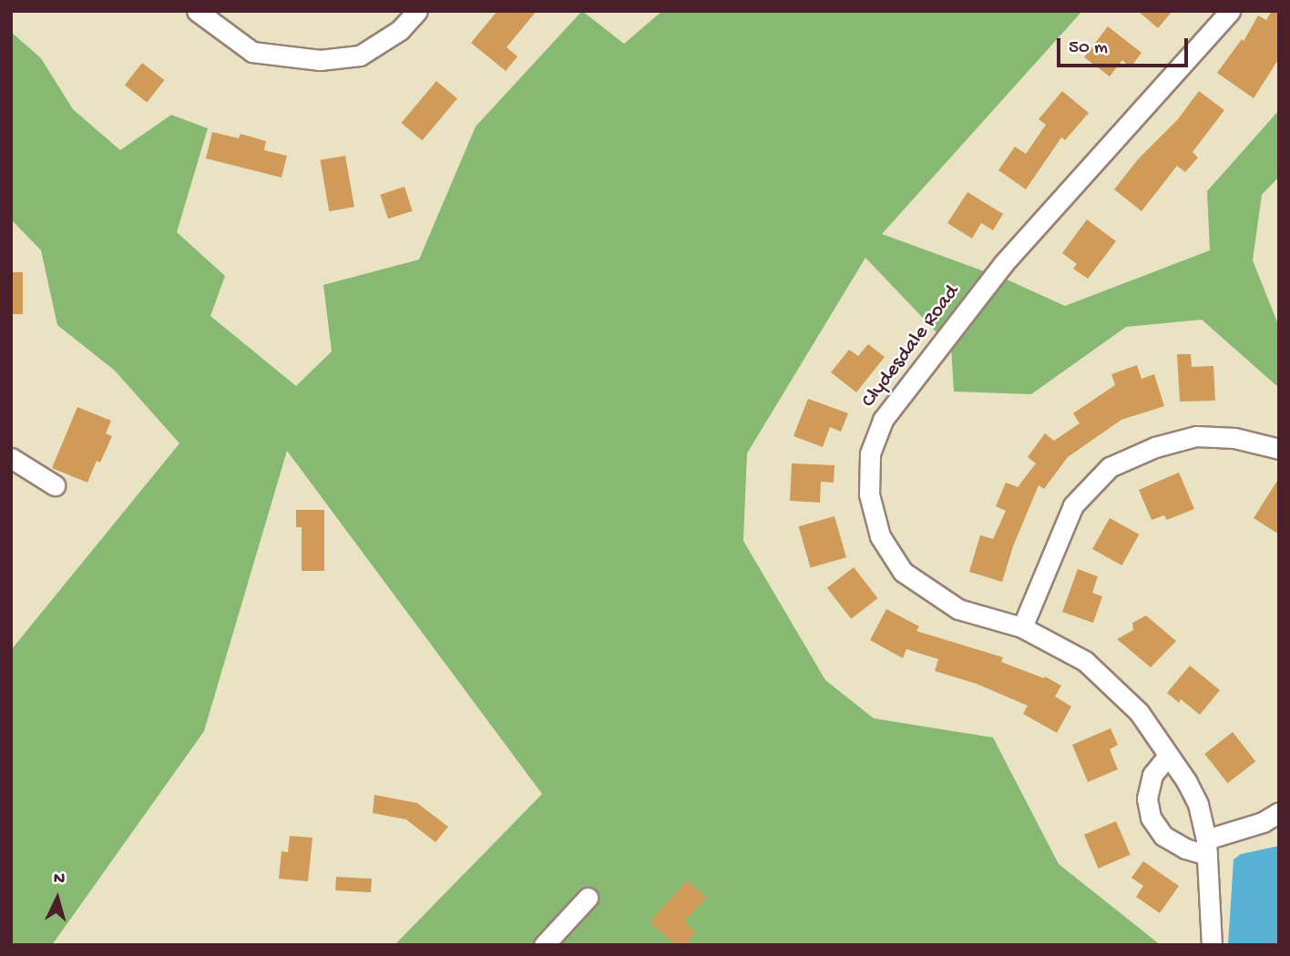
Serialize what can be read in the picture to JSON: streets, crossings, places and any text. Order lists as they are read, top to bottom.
{
  "streets": {
    "street": ["Clydesdale Road"]
  },
  "scale_bar": "50 m",
  "north": "top"
}
